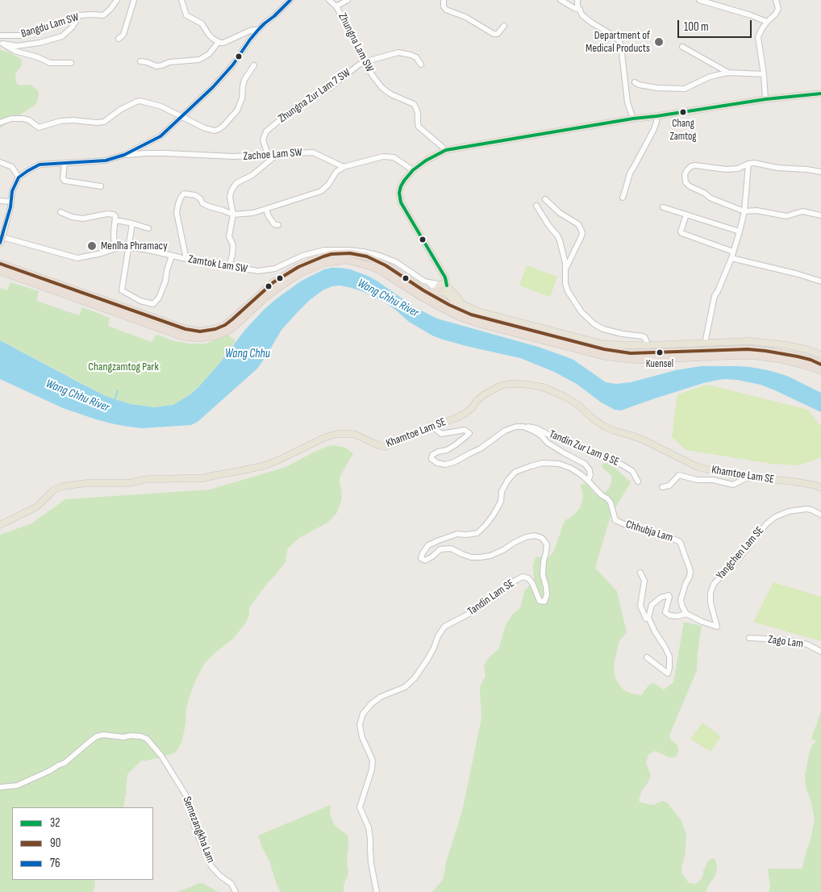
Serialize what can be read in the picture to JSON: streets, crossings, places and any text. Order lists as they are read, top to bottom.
{
  "streets": {
    "main road": ["Khamtoe Lam SE"],
    "street": [
      "Bangdu Lam SW",
      "Zhungna Lam SW",
      "Zhungna Zur Lam 7 SW",
      "Zachoe Lam SW",
      "Zamtok Lam SW",
      "Tandin Zur Lam 9 SE",
      "Chhubja Lam",
      "Yangchen Lam SE",
      "Tandin Lam SE",
      "Zago Lam",
      "Semezangkha Lam"
    ]
  },
  "crossings": [
    ["Zhungna Lam SW", "Zhungna Zur Lam 7 SW"],
    ["Zhungna Zur Lam 7 SW", "Zachoe Lam SW"],
    ["Chhubja Lam", "Yangchen Lam SE"],
    ["Chhubja Lam", "Tandin Lam SE"]
  ],
  "water": ["Wang Chhu River", "Wang Chhu"],
  "parks": ["Changzamtog Park"],
  "places": [
    "Department of Medical Products",
    "Chang Zamtog",
    "Menlha Phramacy",
    "Kuensel"
  ],
  "lines": ["transit line 76", "transit line 32", "transit line 90"],
  "legend": ["32", "90", "76"],
  "scale_bar": "100 m"
}
